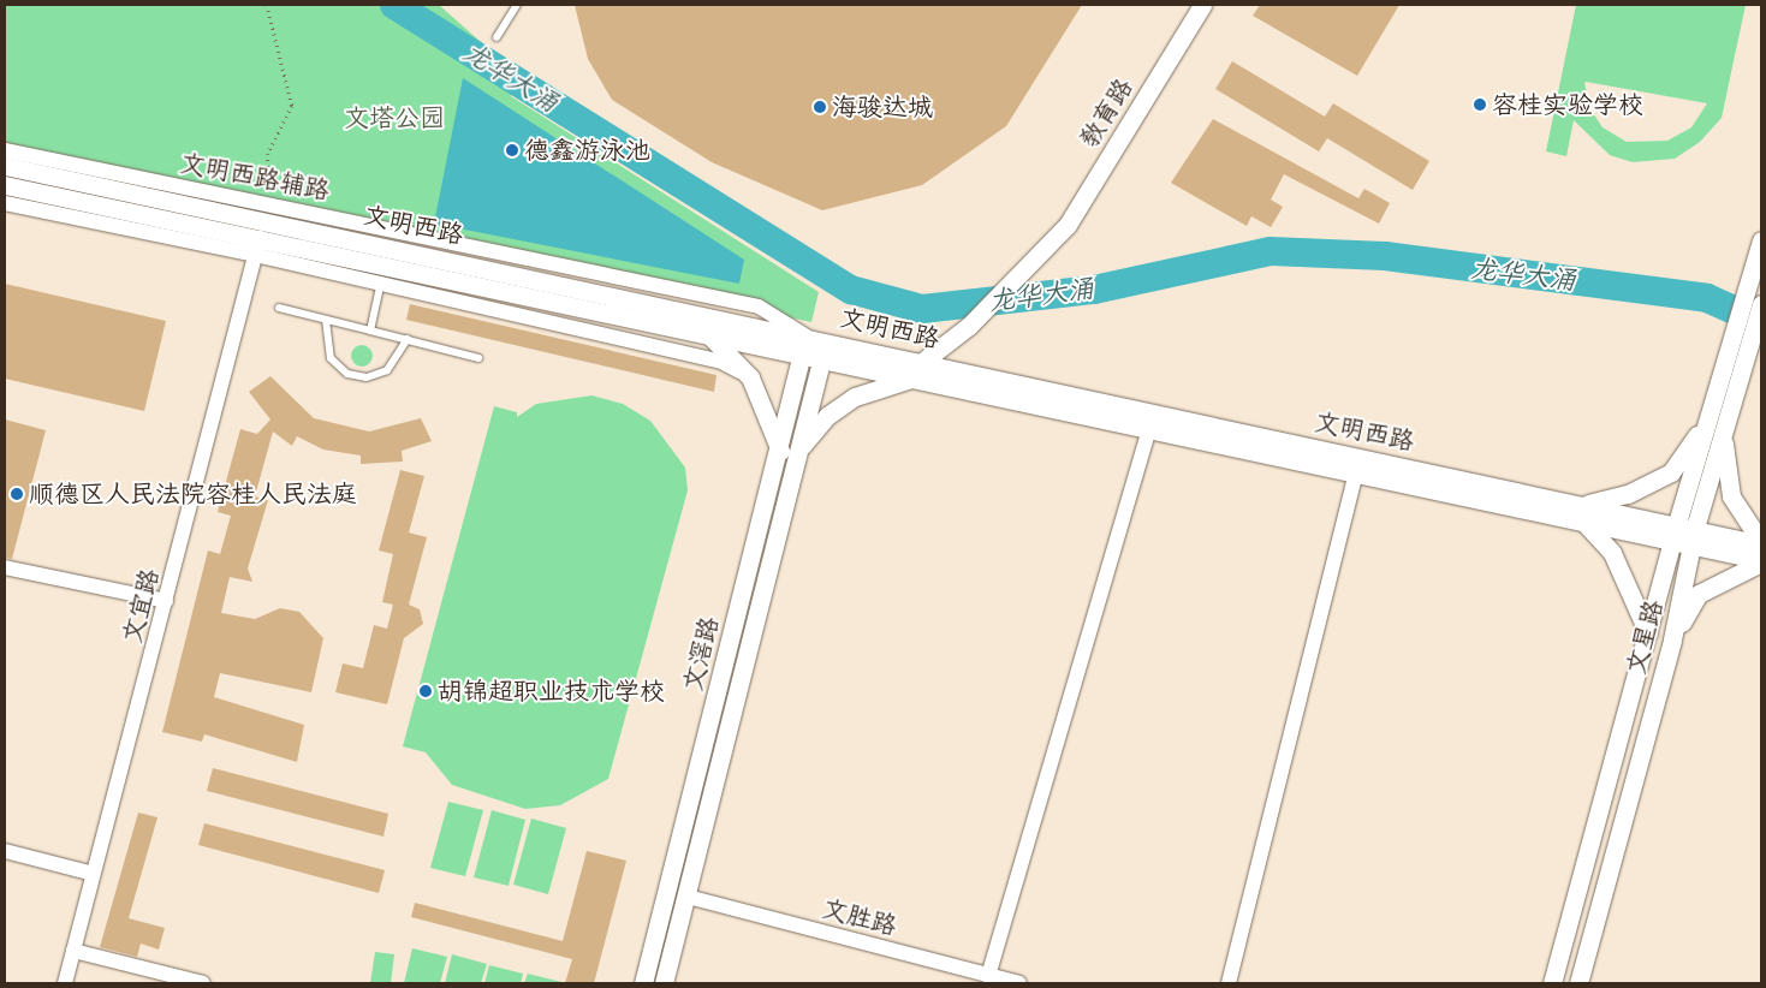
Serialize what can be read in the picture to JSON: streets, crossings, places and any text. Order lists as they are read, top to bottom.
{
  "streets": {
    "street": [
      "教育路",
      "文明西路辅路",
      "文明西路",
      "文宜路",
      "文星路",
      "文滘路",
      "文胜路"
    ]
  },
  "crossings": [
    ["教育路", "文明西路"],
    ["文明西路辅路", "文明西路"],
    ["文明西路辅路", "文滘路"],
    ["文明西路", "文宜路"],
    ["文明西路", "文星路"],
    ["文明西路", "文滘路"],
    ["文滘路", "文胜路"]
  ],
  "water": ["龙华大涌"],
  "parks": ["文塔公园"],
  "places": [
    "容桂实验学校",
    "海骏达城",
    "德鑫游泳池",
    "顺德区人民法院容桂人民法庭",
    "胡锦超职业技术学校"
  ]
}
